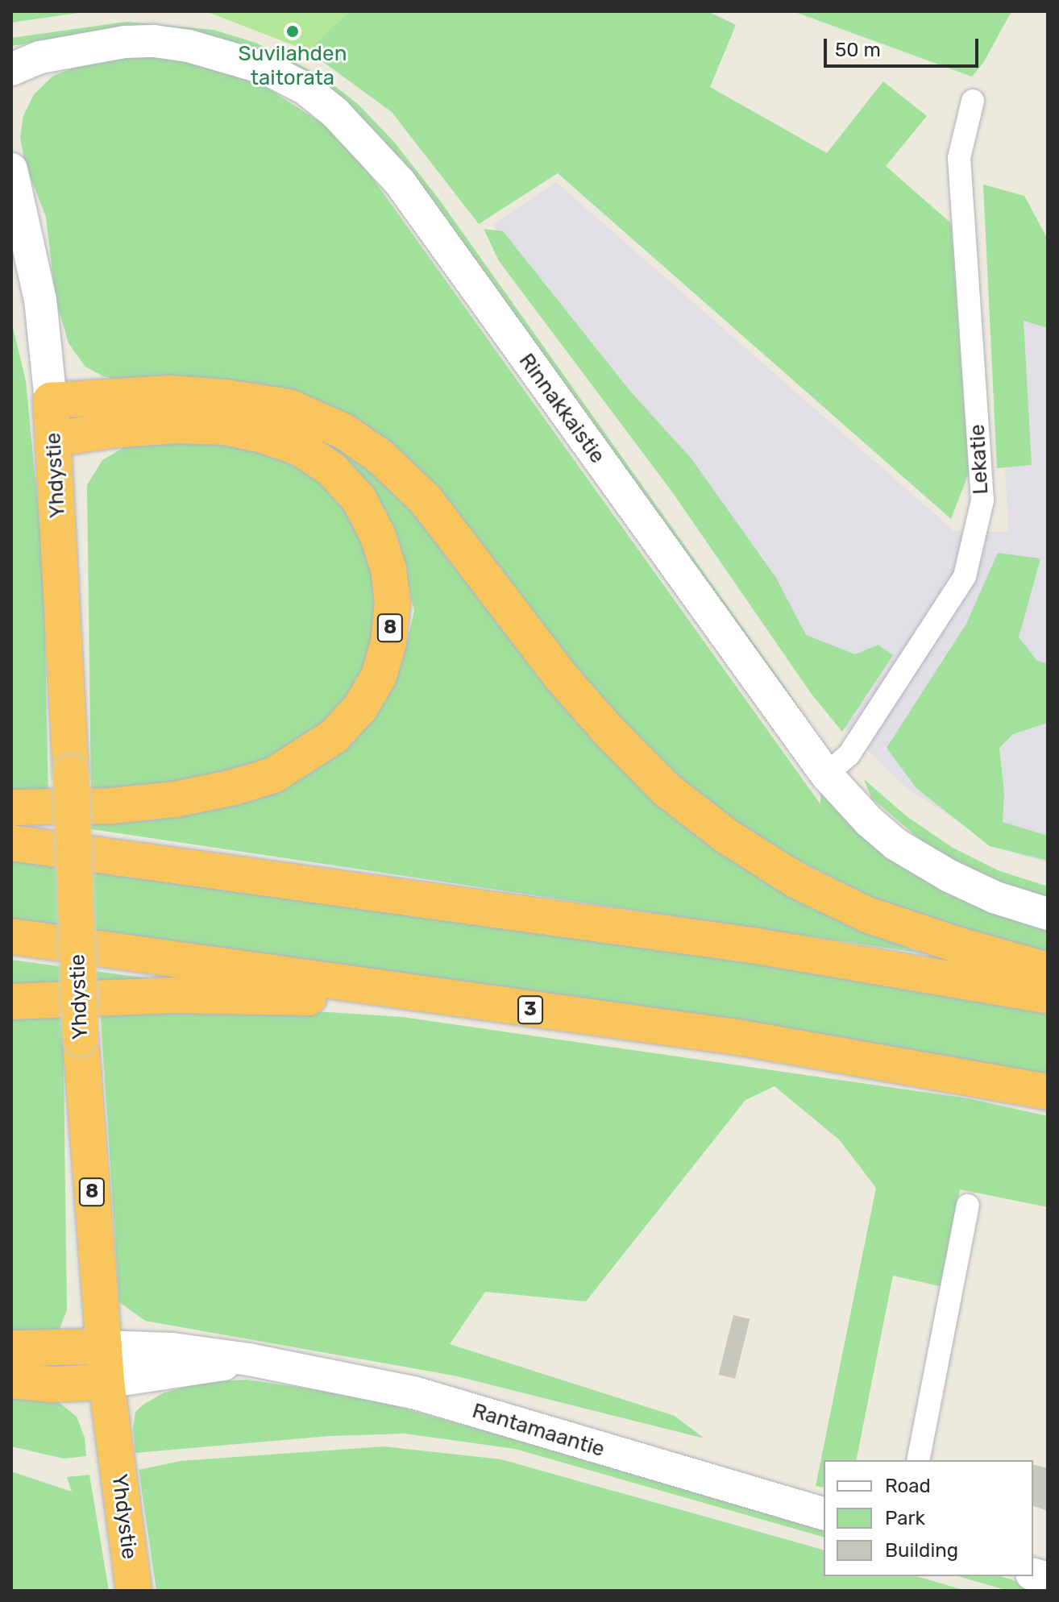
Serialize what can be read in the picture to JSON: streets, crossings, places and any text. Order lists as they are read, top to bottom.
{
  "streets": {
    "highway": ["Yhdystie", "8", "3"],
    "street": ["Rinnakkaistie", "Lekatie", "Rantamaantie"]
  },
  "crossings": [
    ["Rinnakkaistie", "Lekatie"],
    ["Yhdystie", "8"],
    ["Yhdystie", "Rantamaantie"]
  ],
  "places": ["Suvilahden taitorata"],
  "legend": ["Road", "Park", "Building"],
  "scale_bar": "50 m"
}
